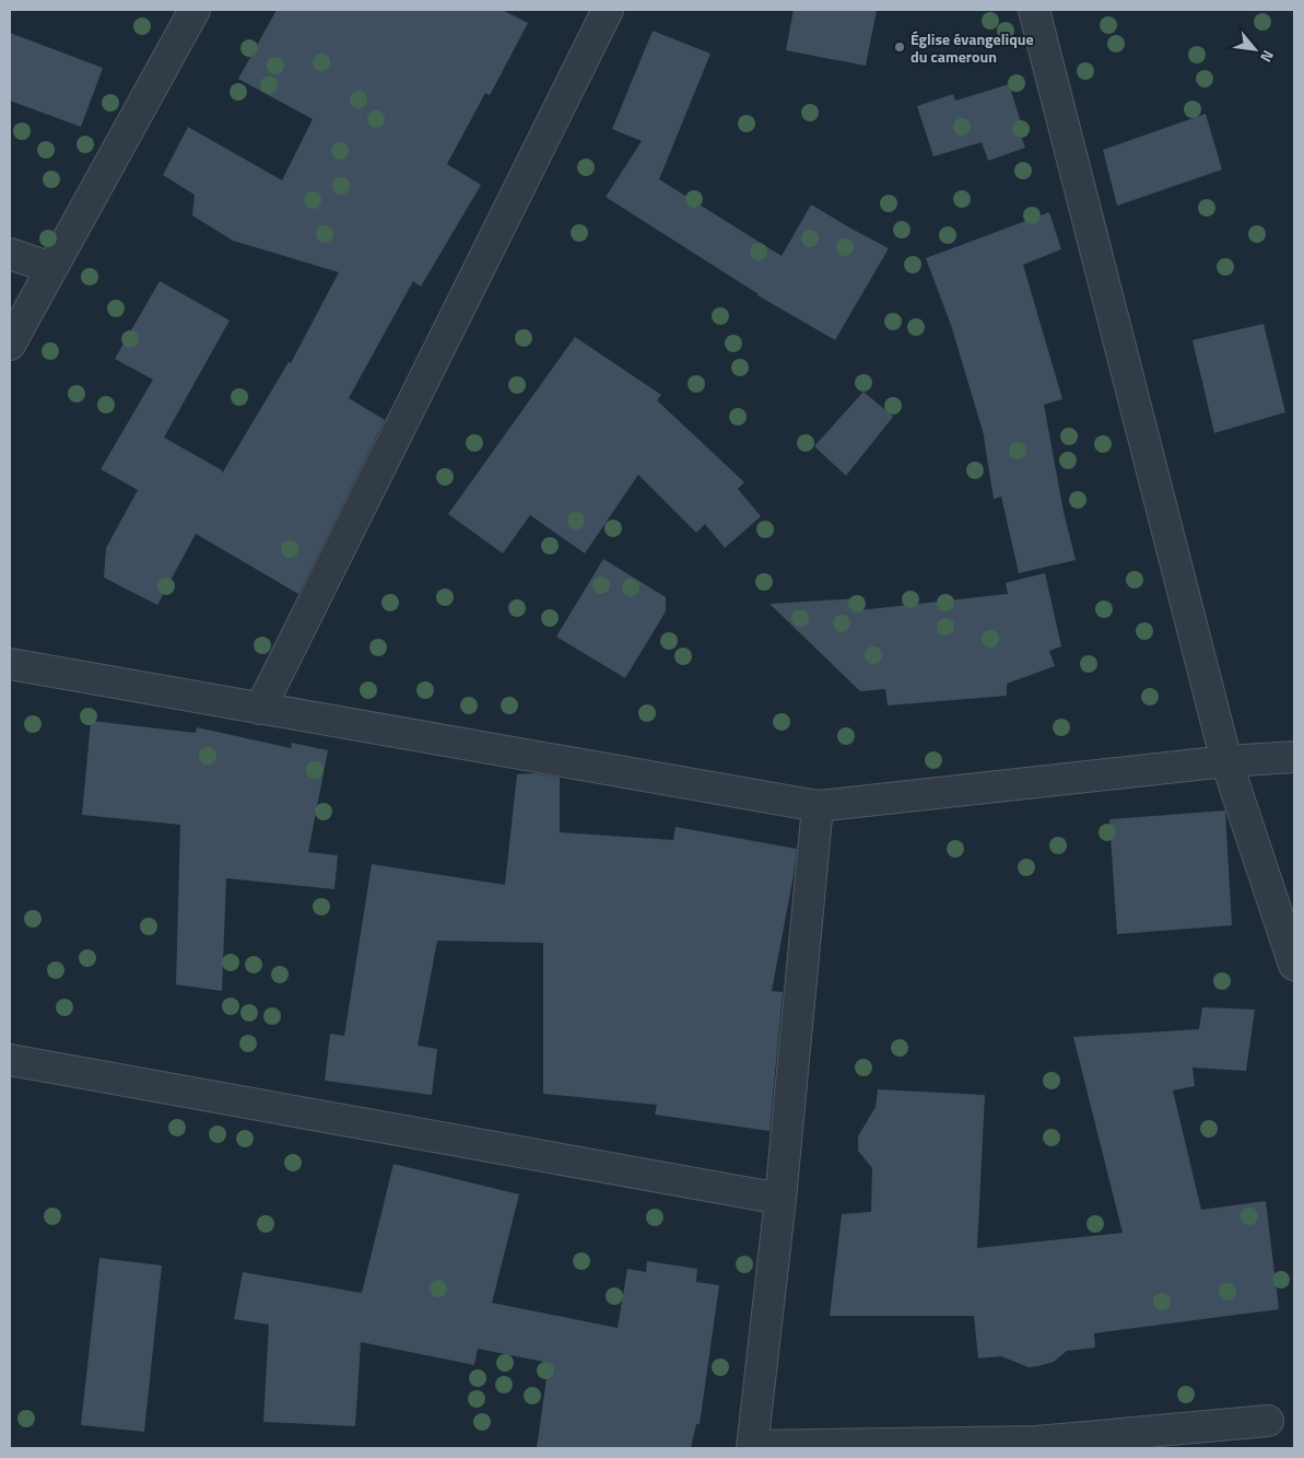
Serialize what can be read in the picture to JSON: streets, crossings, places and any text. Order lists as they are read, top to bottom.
{
  "places": ["Église évangelique du cameroun"],
  "north": "bottom right"
}
